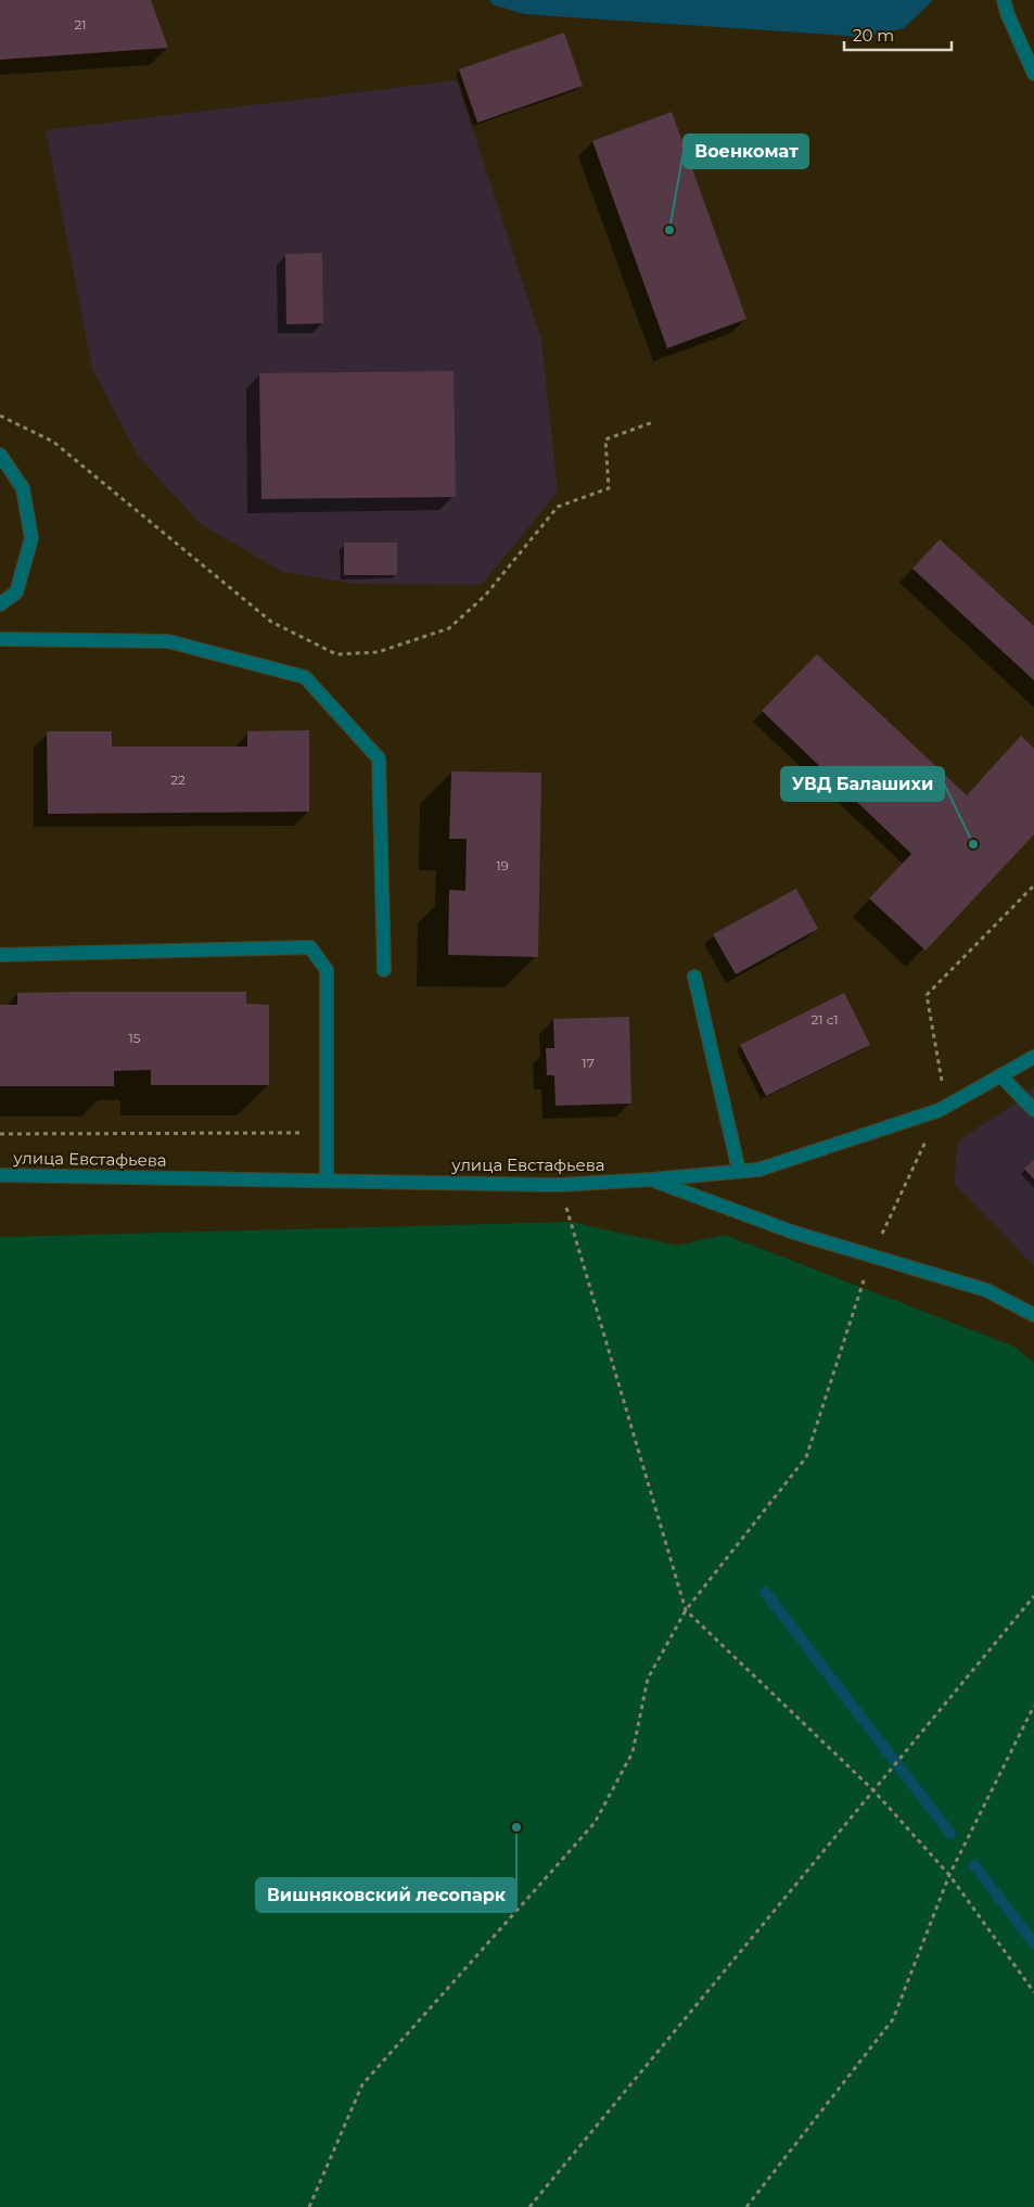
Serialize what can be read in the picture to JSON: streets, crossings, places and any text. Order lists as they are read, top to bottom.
{
  "streets": {
    "street": ["улица Евстафьева"]
  },
  "places": ["Военкомат", "УВД Балашихи", "Вишняковский лесопарк"],
  "house_numbers": [
    "21",
    "22",
    "19",
    "21 с1",
    "15",
    "17"
  ],
  "scale_bar": "20 m"
}
